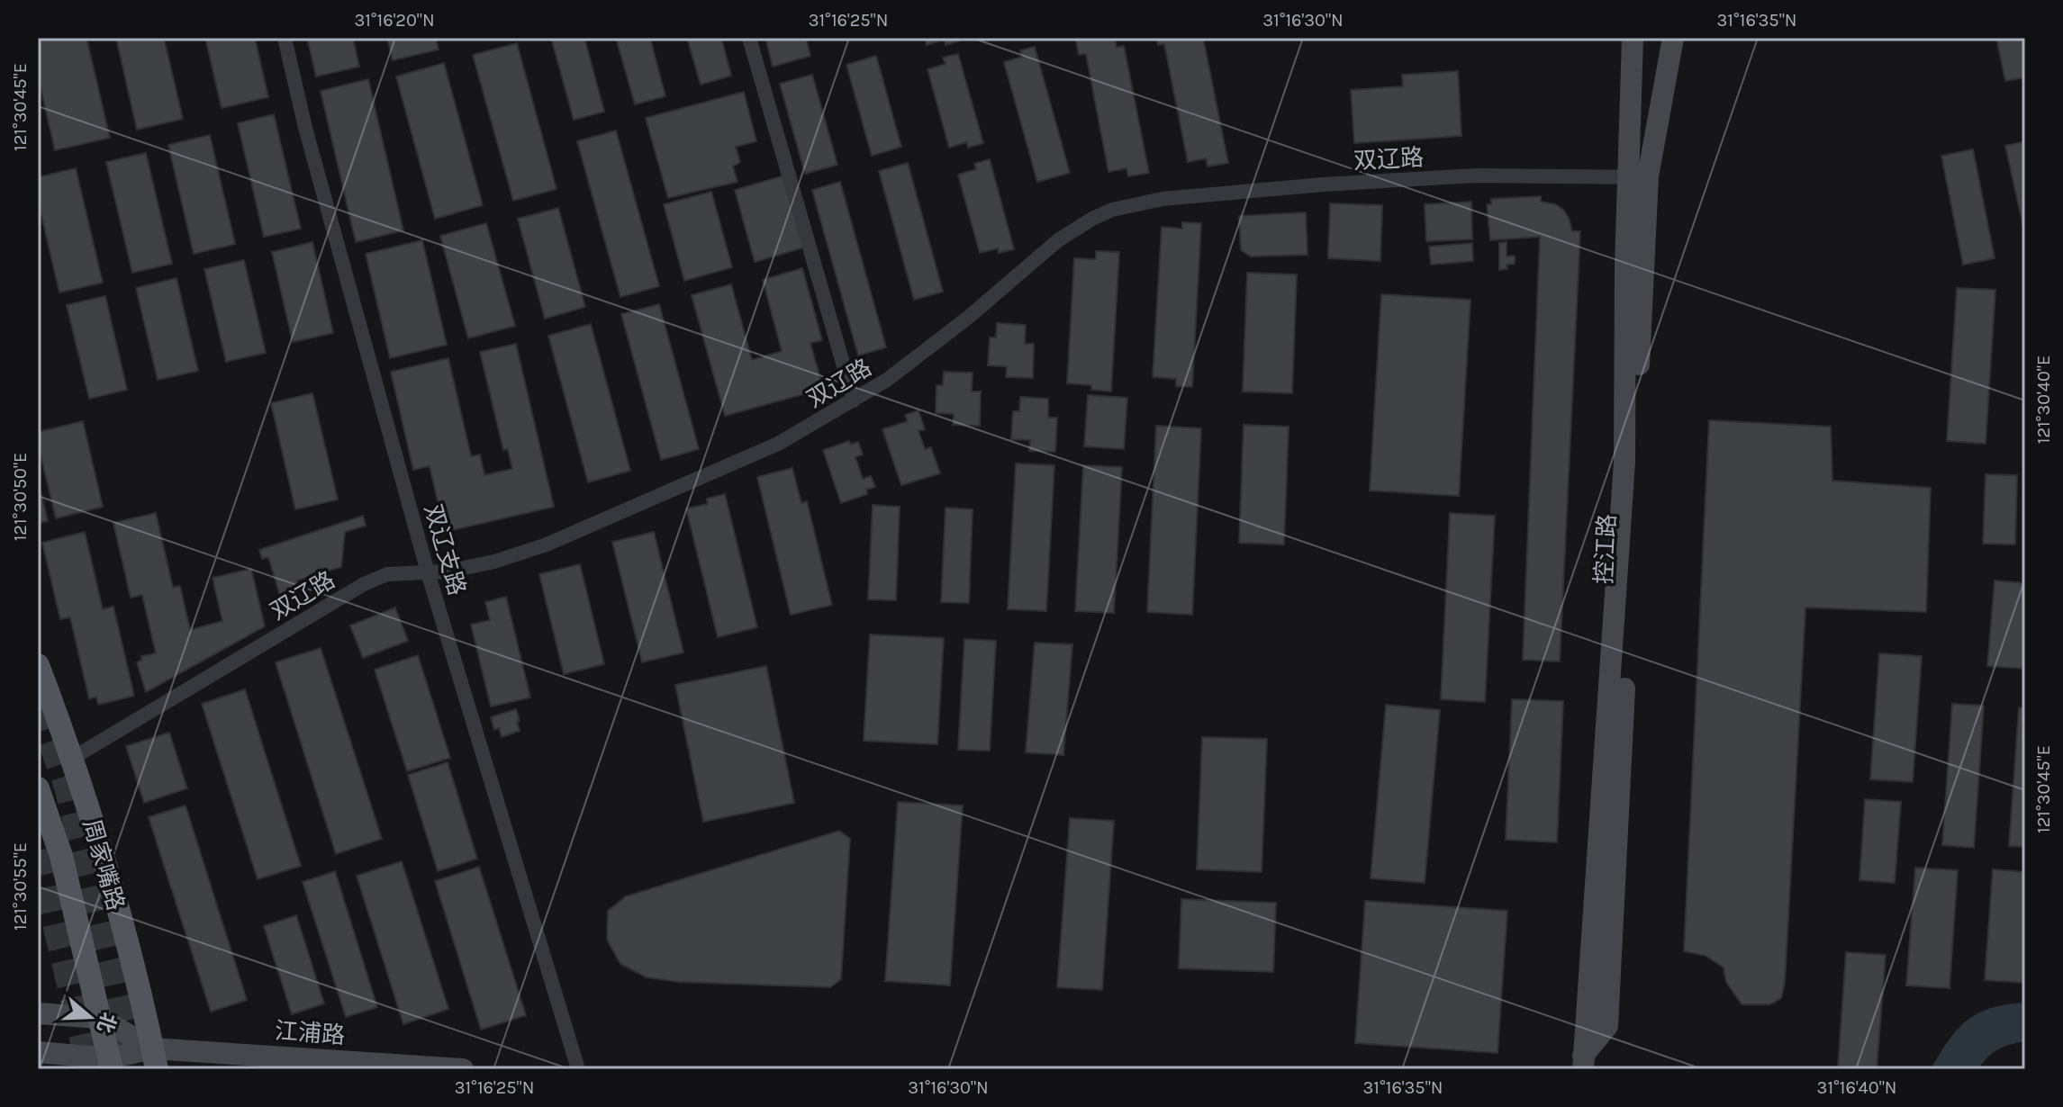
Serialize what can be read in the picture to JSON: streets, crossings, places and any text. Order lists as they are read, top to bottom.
{
  "streets": {
    "main road": ["控江路", "周家嘴路", "江浦路"],
    "street": ["双辽路", "双辽支路"]
  },
  "crossings": [
    ["双辽路", "控江路"],
    ["双辽路", "双辽支路"],
    ["双辽路", "周家嘴路"],
    ["周家嘴路", "江浦路"]
  ],
  "north": "right",
  "coordinates": [
    "31°16'20\"N",
    "31°16'25\"N",
    "31°16'30\"N",
    "31°16'35\"N",
    "121°30'45\"E",
    "121°30'40\"E",
    "121°30'50\"E",
    "121°30'55\"E",
    "31°16'40\"N"
  ]
}
